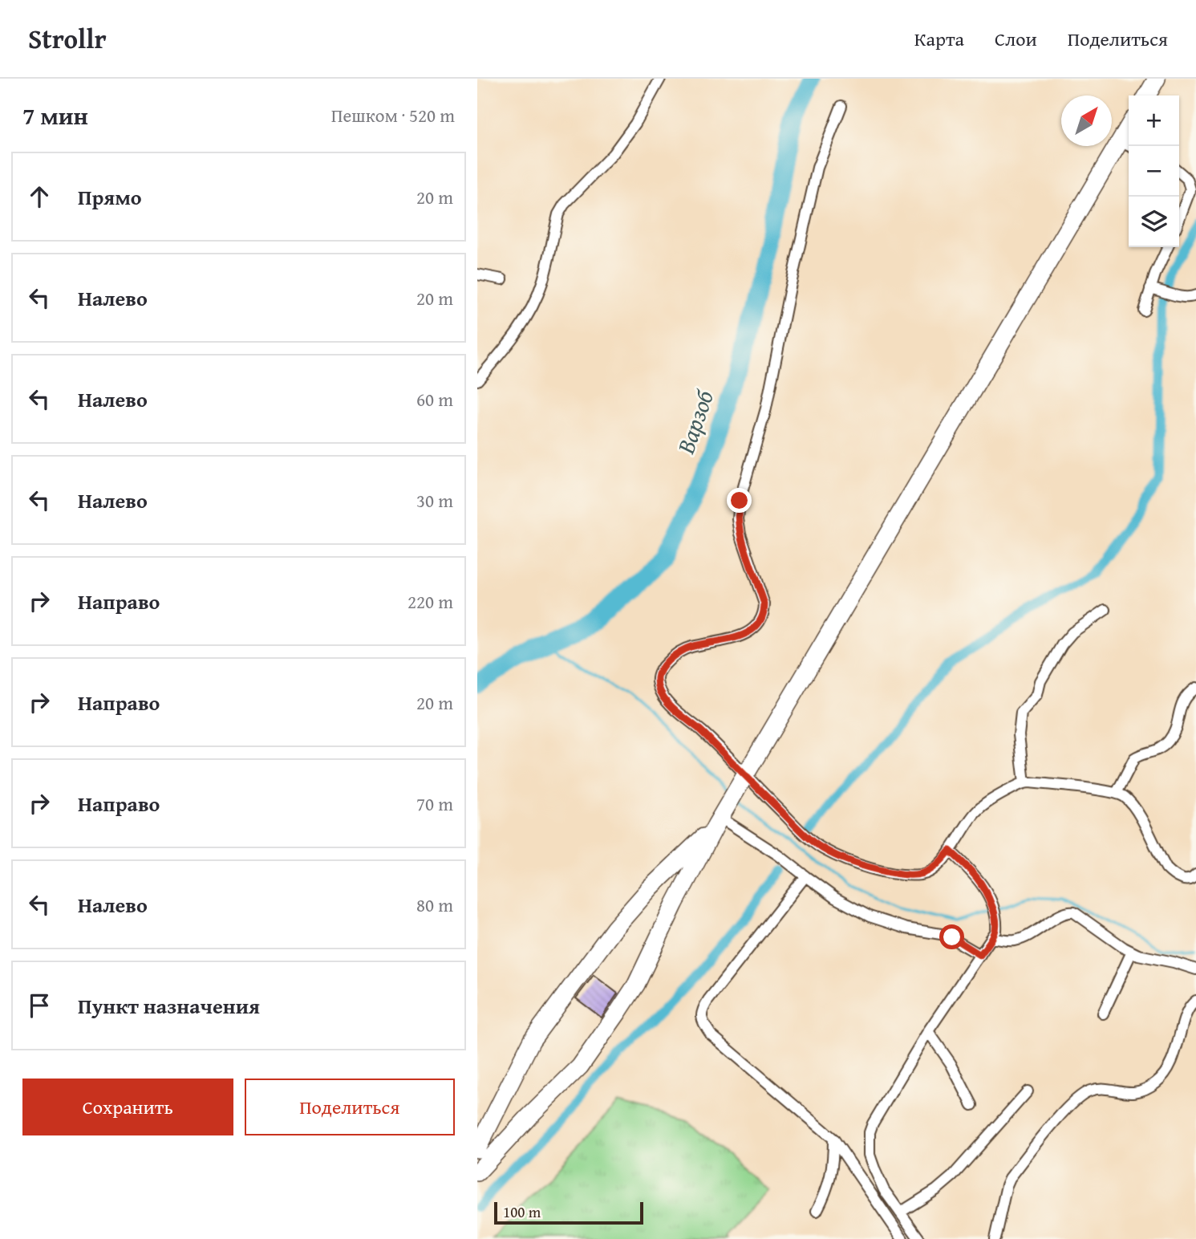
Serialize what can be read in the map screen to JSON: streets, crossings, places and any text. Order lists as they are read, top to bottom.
{
  "water": ["Варзоб"],
  "scale_bar": "100 m",
  "north": "top right",
  "page": {
    "header": "Strollr",
    "nav": ["Карта", "Слои", "Поделиться"],
    "heading": ["7 мин", "Пешком · 520 m"],
    "map_buttons": ["+", "−"],
    "list": [
      ["Прямо", "20 m"],
      ["Налево", "20 m"],
      ["Налево", "60 m"],
      ["Налево", "30 m"],
      ["Направо", "220 m"],
      ["Направо", "20 m"],
      ["Направо", "70 m"],
      ["Налево", "80 m"],
      "Пункт назначения"
    ],
    "buttons": ["Сохранить", "Поделиться"],
    "scale": "100 m"
  }
}
